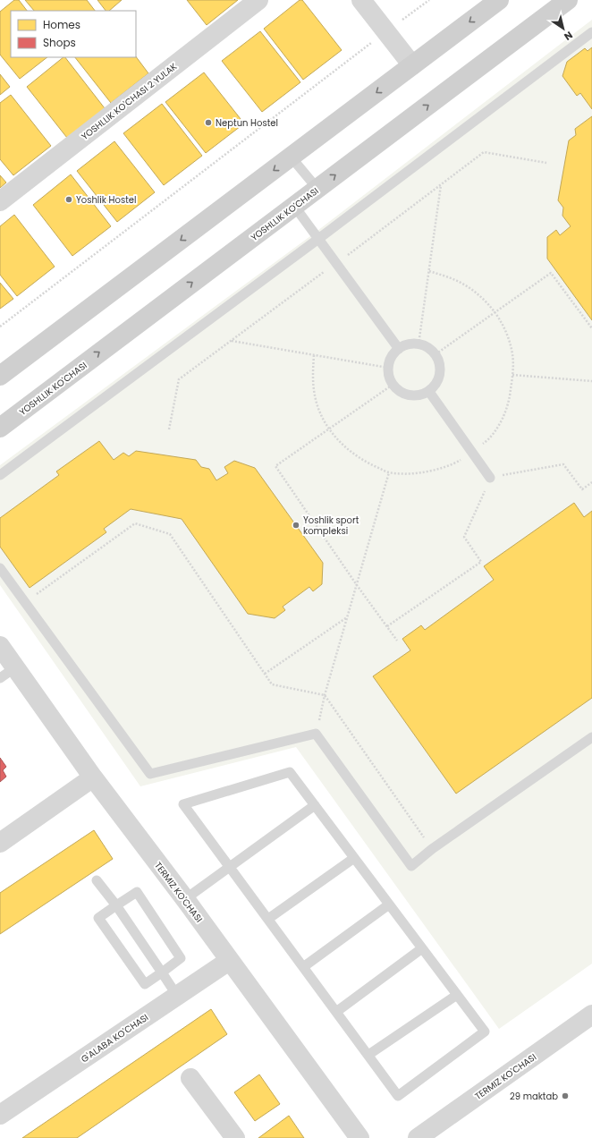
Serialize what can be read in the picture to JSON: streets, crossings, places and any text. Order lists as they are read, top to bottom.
{
  "streets": {
    "main road": ["YOSHLLIK KO'CHASI"],
    "street": ["YOSHLLIK KO'CHASI 2 YULAK", "TERMIZ KO'CHASI", "G'ALABA KO'CHASI"]
  },
  "crossings": [
    ["TERMIZ KO'CHASI", "G'ALABA KO'CHASI"]
  ],
  "places": [
    "Neptun Hostel",
    "Yoshlik Hostel",
    "Yoshlik sport kompleksi",
    "29 maktab"
  ],
  "legend": ["Homes", "Shops"],
  "north": "bottom right"
}
